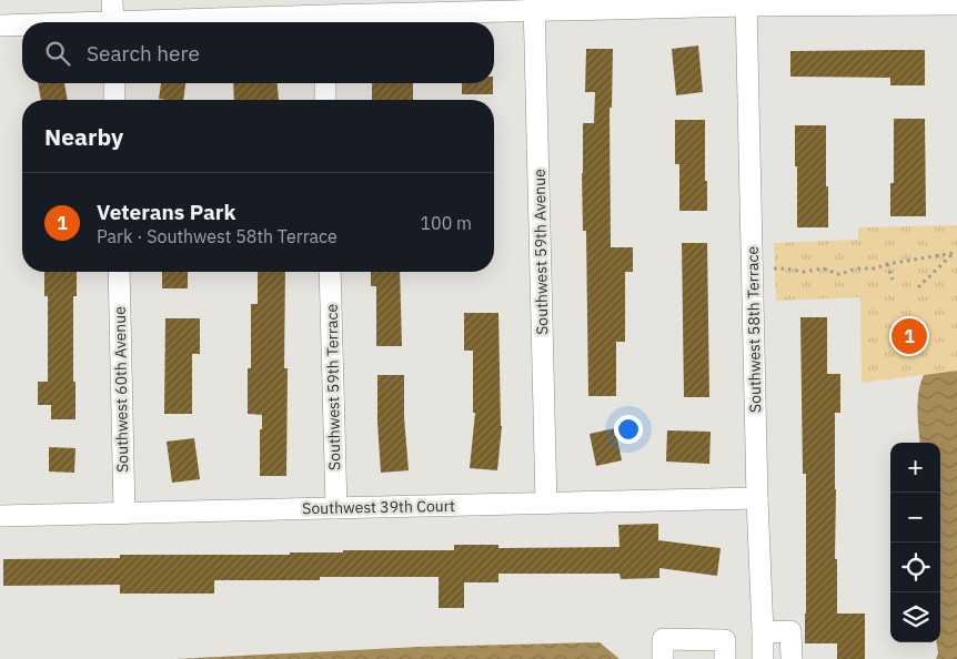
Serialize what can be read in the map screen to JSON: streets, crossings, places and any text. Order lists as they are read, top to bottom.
{
  "streets": {
    "street": [
      "Southwest 59th Avenue",
      "Southwest 58th Terrace",
      "Southwest 59th Terrace",
      "Southwest 60th Avenue",
      "Southwest 39th Court"
    ]
  },
  "crossings": [
    ["Southwest 59th Avenue", "Southwest 39th Court"],
    ["Southwest 58th Terrace", "Southwest 39th Court"],
    ["Southwest 59th Terrace", "Southwest 39th Court"],
    ["Southwest 60th Avenue", "Southwest 39th Court"]
  ],
  "page": {
    "search": "Search here",
    "heading": "Nearby",
    "list": [
      {
        "mark": "1",
        "name": "Veterans Park",
        "note": "Park · Southwest 58th Terrace",
        "value": "100 m"
      }
    ],
    "pins": "1",
    "map_buttons": ["+", "−"]
  }
}
